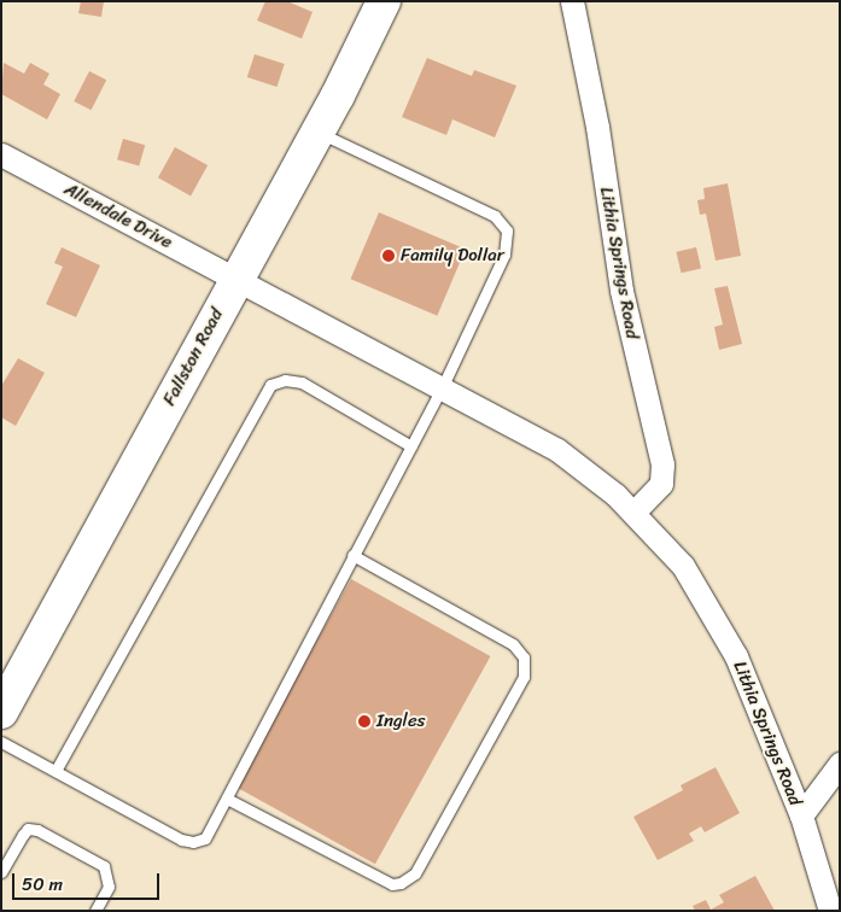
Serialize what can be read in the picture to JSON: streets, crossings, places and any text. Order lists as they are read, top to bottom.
{
  "streets": {
    "main road": ["Fallston Road"],
    "street": ["Allendale Drive", "Lithia Springs Road"]
  },
  "crossings": [
    ["Allendale Drive", "Lithia Springs Road"],
    ["Allendale Drive", "Fallston Road"],
    ["Lithia Springs Road", "Fallston Road"]
  ],
  "places": ["Family Dollar", "Ingles"],
  "scale_bar": "50 m"
}
